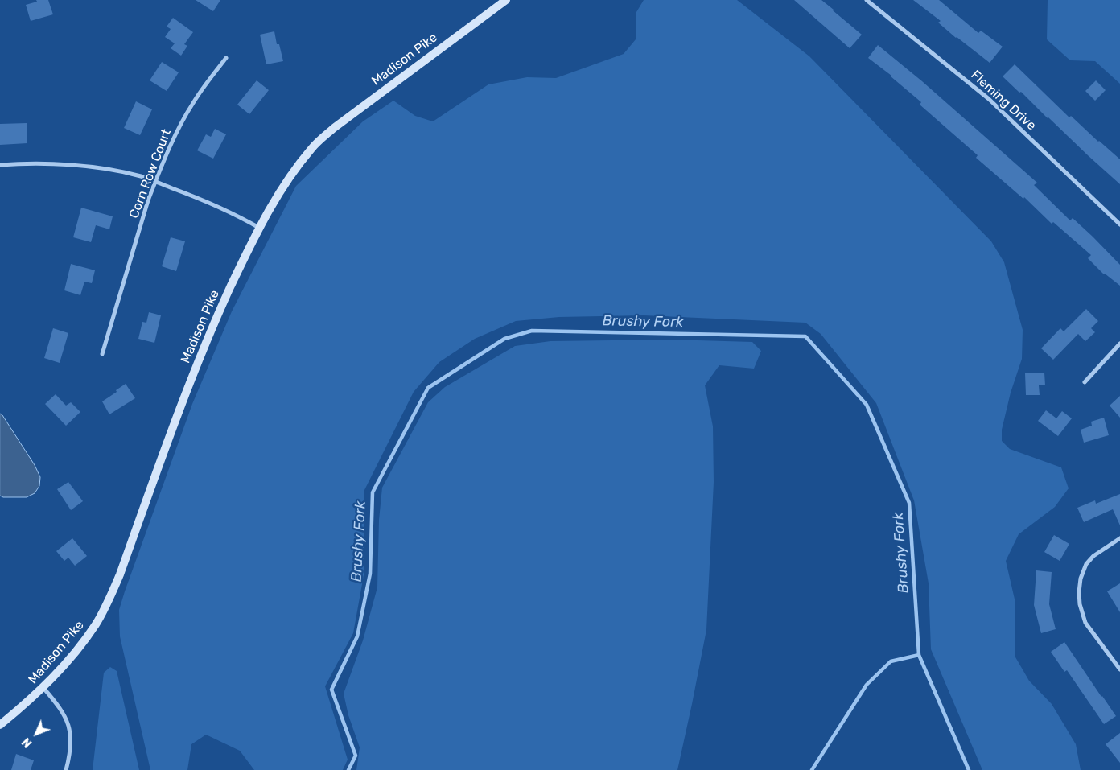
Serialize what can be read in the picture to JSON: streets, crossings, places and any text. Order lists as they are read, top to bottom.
{
  "streets": {
    "street": ["Madison Pike", "Fleming Drive", "Corn Row Court"]
  },
  "water": ["Brushy Fork"],
  "north": "bottom left"
}
